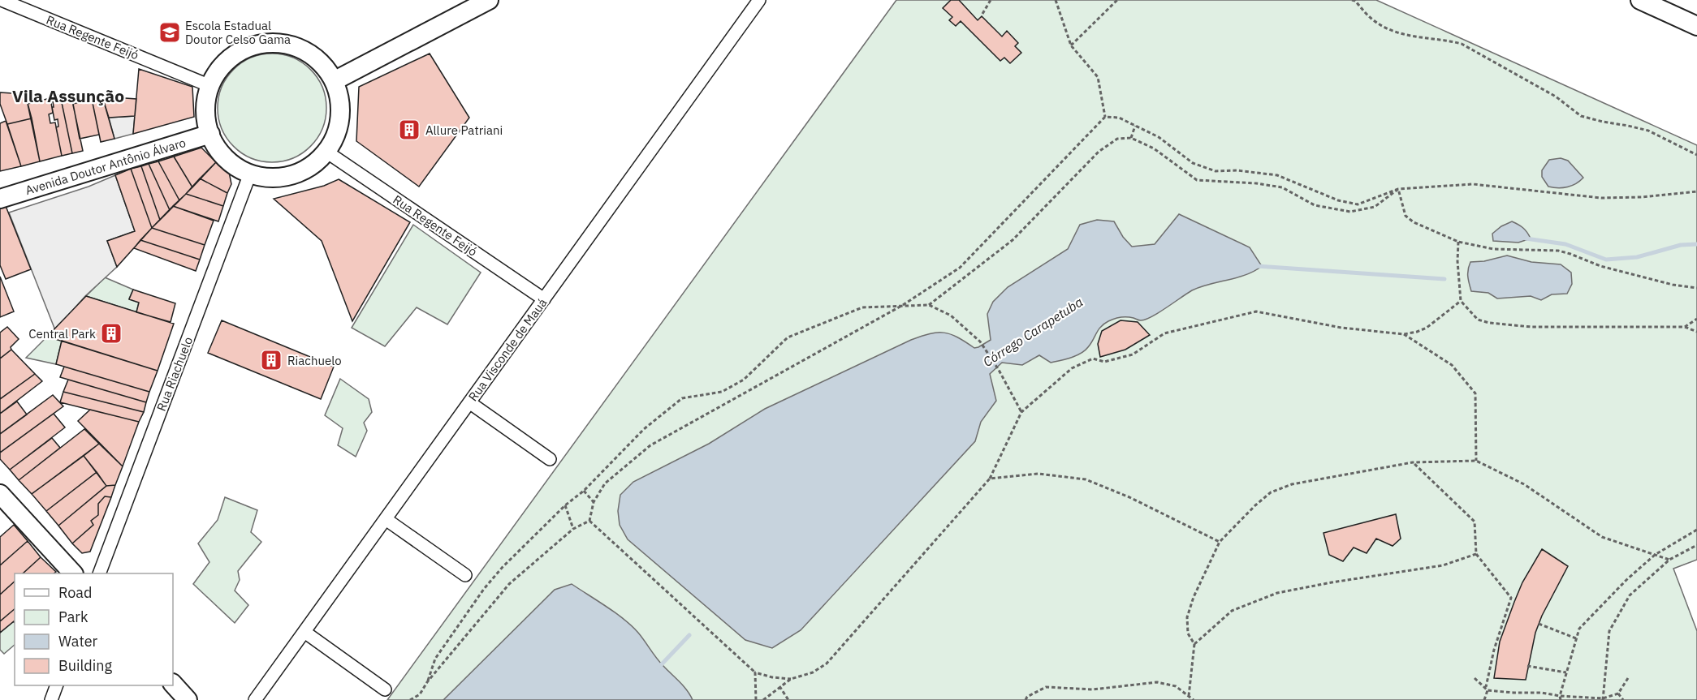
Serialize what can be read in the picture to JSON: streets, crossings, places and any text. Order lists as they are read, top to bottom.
{
  "streets": {
    "street": [
      "Rua Regente Feijó",
      "Avenida Doutor Antônio Álvaro",
      "Rua Visconde de Mauá",
      "Rua Riachuelo"
    ]
  },
  "crossings": [
    ["Rua Regente Feijó", "Avenida Doutor Antônio Álvaro"],
    ["Rua Regente Feijó", "Rua Visconde de Mauá"],
    ["Rua Regente Feijó", "Rua Riachuelo"],
    ["Avenida Doutor Antônio Álvaro", "Rua Riachuelo"]
  ],
  "districts": ["Vila Assunção"],
  "water": ["Córrego Carapetuba"],
  "places": {
    "school or university": ["Escola Estadual Doutor Celso Gama"],
    "building": ["Allure Patriani", "Central Park", "Riachuelo"]
  },
  "legend": [
    "Road",
    "Park",
    "Water",
    "Building"
  ]
}
